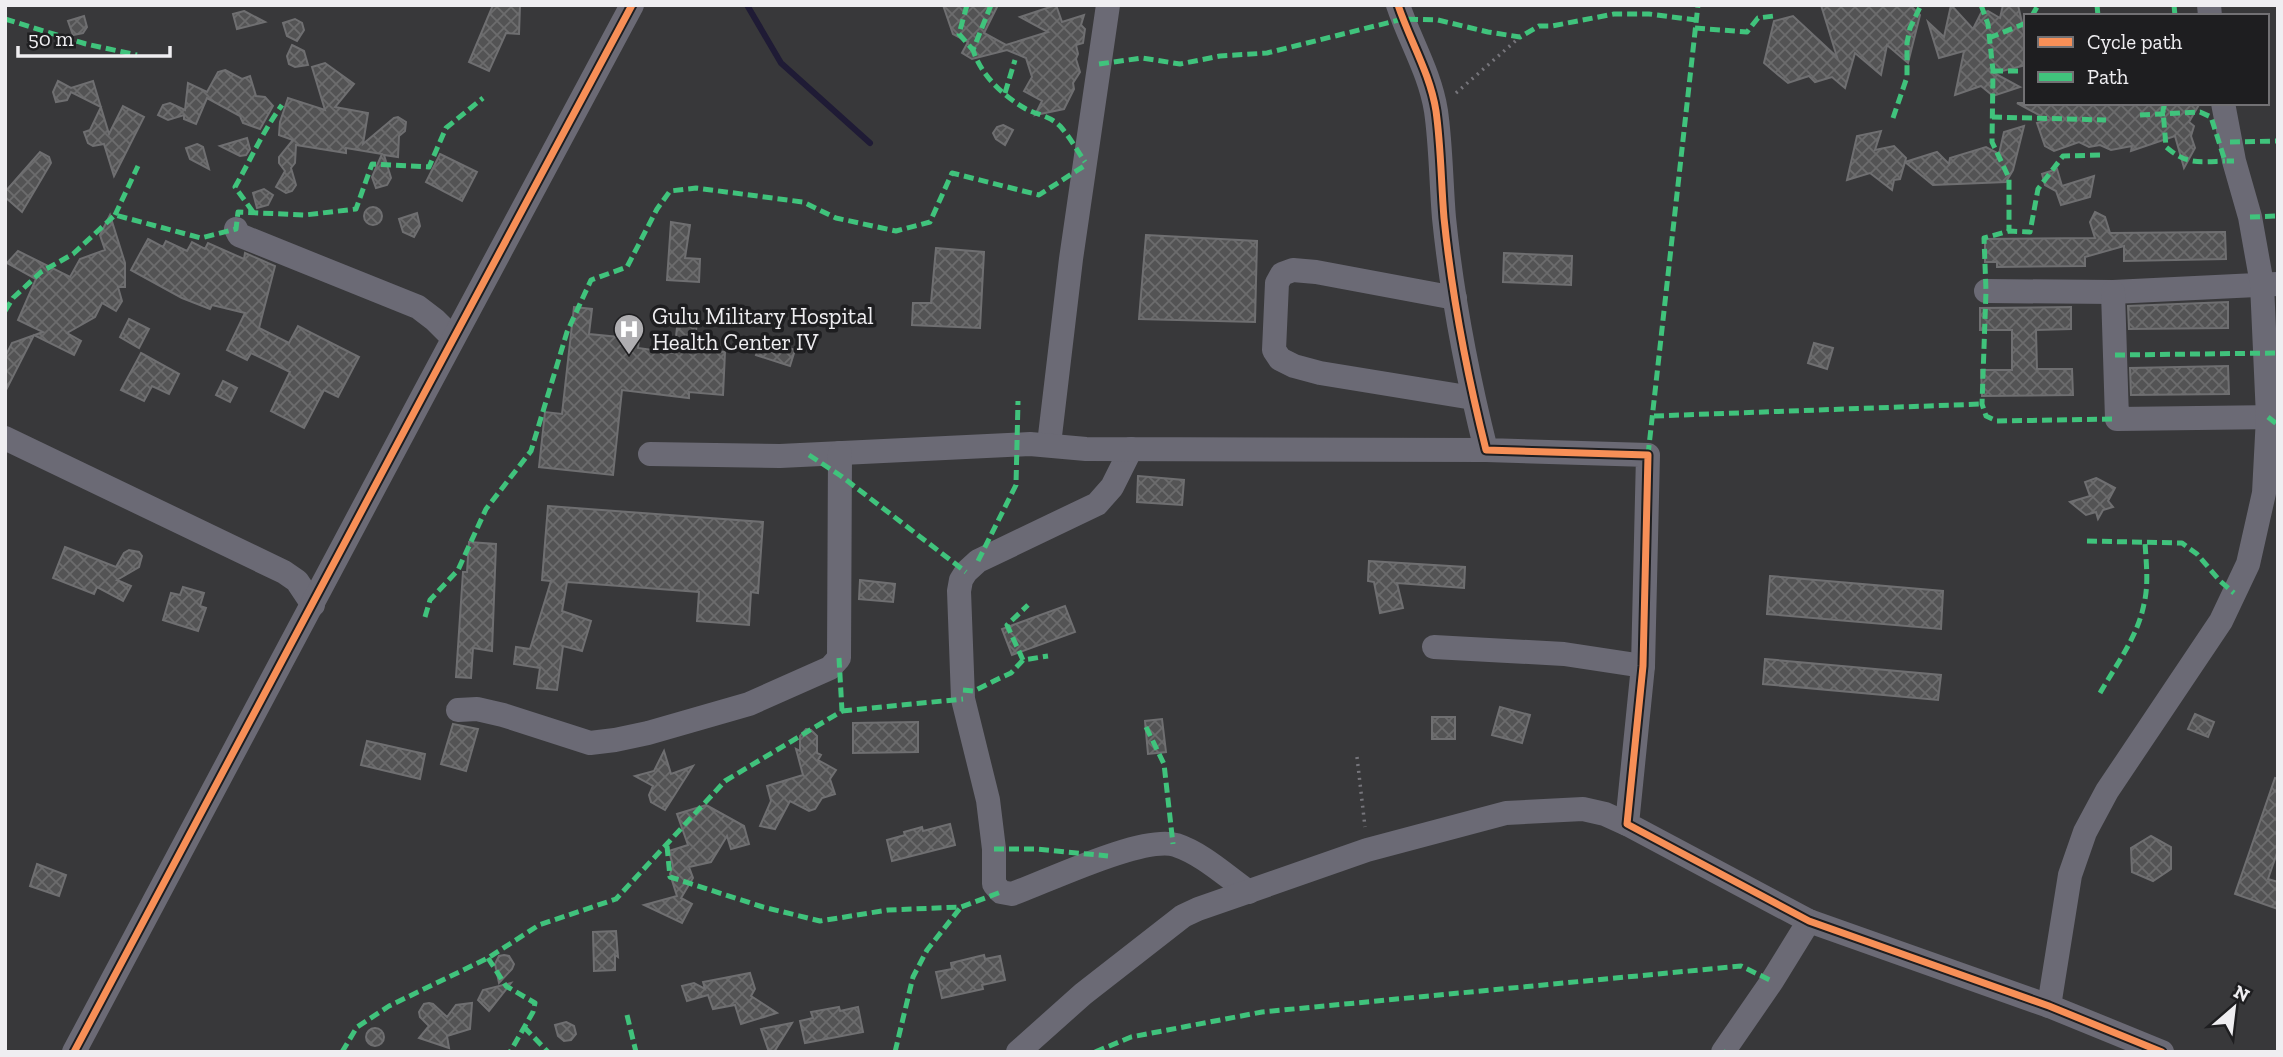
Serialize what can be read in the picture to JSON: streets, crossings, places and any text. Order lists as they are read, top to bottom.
{
  "places": {
    "hospital": ["Gulu Military Hospital Health Center IV"]
  },
  "legend": ["Cycle path", "Path"],
  "scale_bar": "50 m",
  "north": "top right"
}
